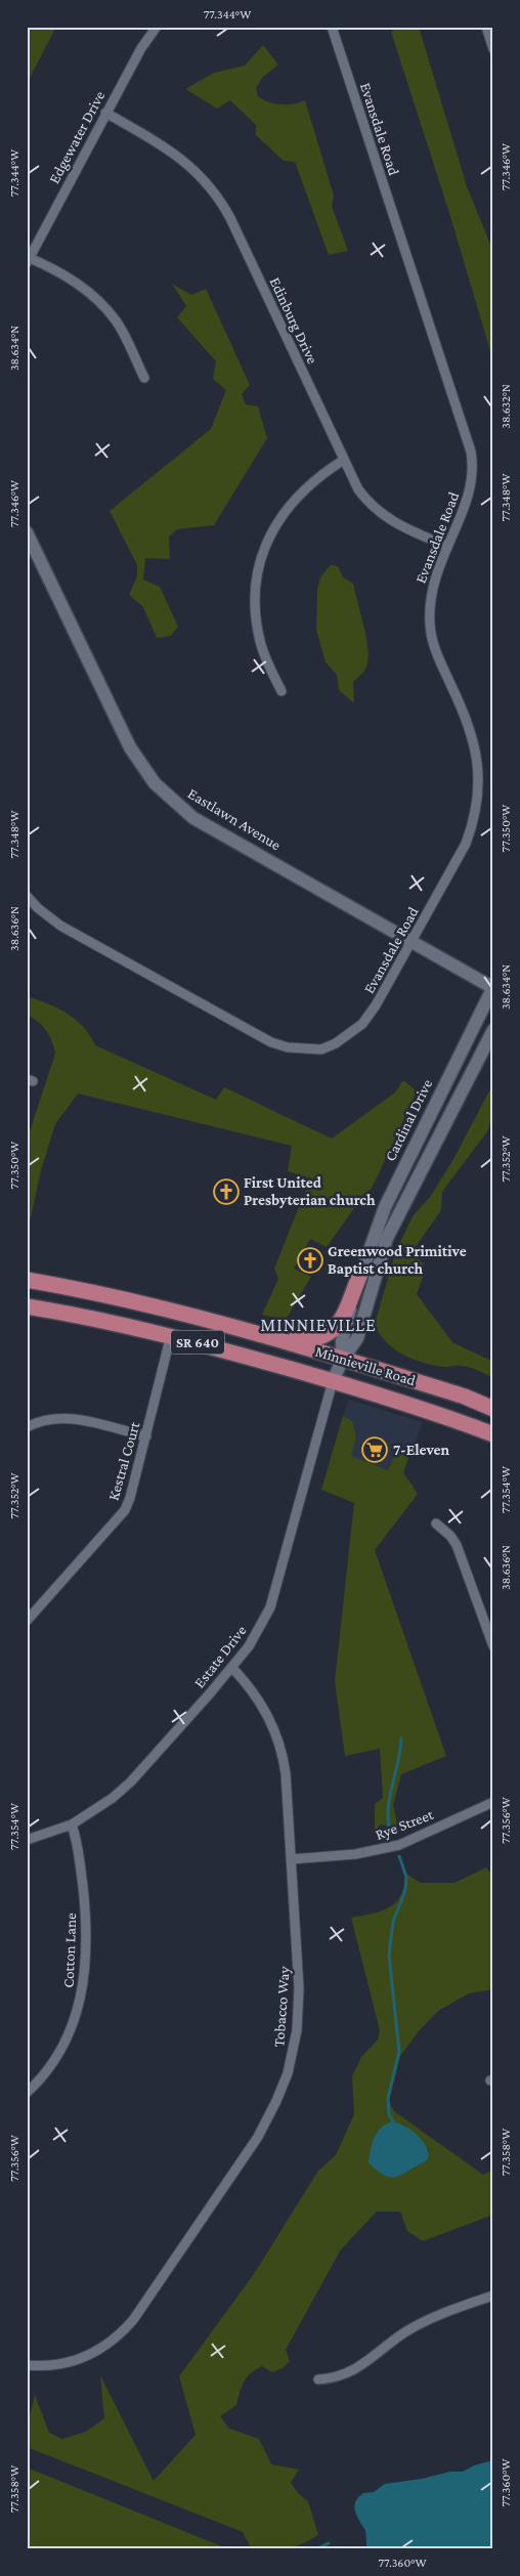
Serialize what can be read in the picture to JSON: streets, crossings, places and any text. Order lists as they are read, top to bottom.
{
  "streets": {
    "main road": [
      "Eastlawn Avenue",
      "Cardinal Drive",
      "SR 640",
      "Minnieville Road"
    ],
    "street": [
      "Evansdale Road",
      "Edgewater Drive",
      "Edinburg Drive",
      "Kestral Court",
      "Estate Drive",
      "Rye Street",
      "Cotton Lane",
      "Tobacco Way"
    ]
  },
  "crossings": [
    ["Evansdale Road", "Edinburg Drive"],
    ["Evansdale Road", "Eastlawn Avenue"],
    ["Edgewater Drive", "Edinburg Drive"],
    ["Eastlawn Avenue", "Cardinal Drive"],
    ["Cardinal Drive", "Minnieville Road"],
    ["Cardinal Drive", "Estate Drive"],
    ["Minnieville Road", "Kestral Court"],
    ["Minnieville Road", "Estate Drive"],
    ["Estate Drive", "Cotton Lane"],
    ["Estate Drive", "Tobacco Way"],
    ["Rye Street", "Tobacco Way"]
  ],
  "districts": ["MINNIEVILLE"],
  "places": {
    "church": ["First United Presbyterian church", "Greenwood Primitive Baptist church"],
    "supermarket": ["7-Eleven"]
  },
  "coordinates": [
    "77.344°W",
    "77.346°W",
    "38.634°N",
    "38.632°N",
    "77.348°W",
    "77.350°W",
    "38.636°N",
    "77.352°W",
    "77.354°W",
    "77.356°W",
    "77.358°W",
    "77.360°W"
  ]
}
